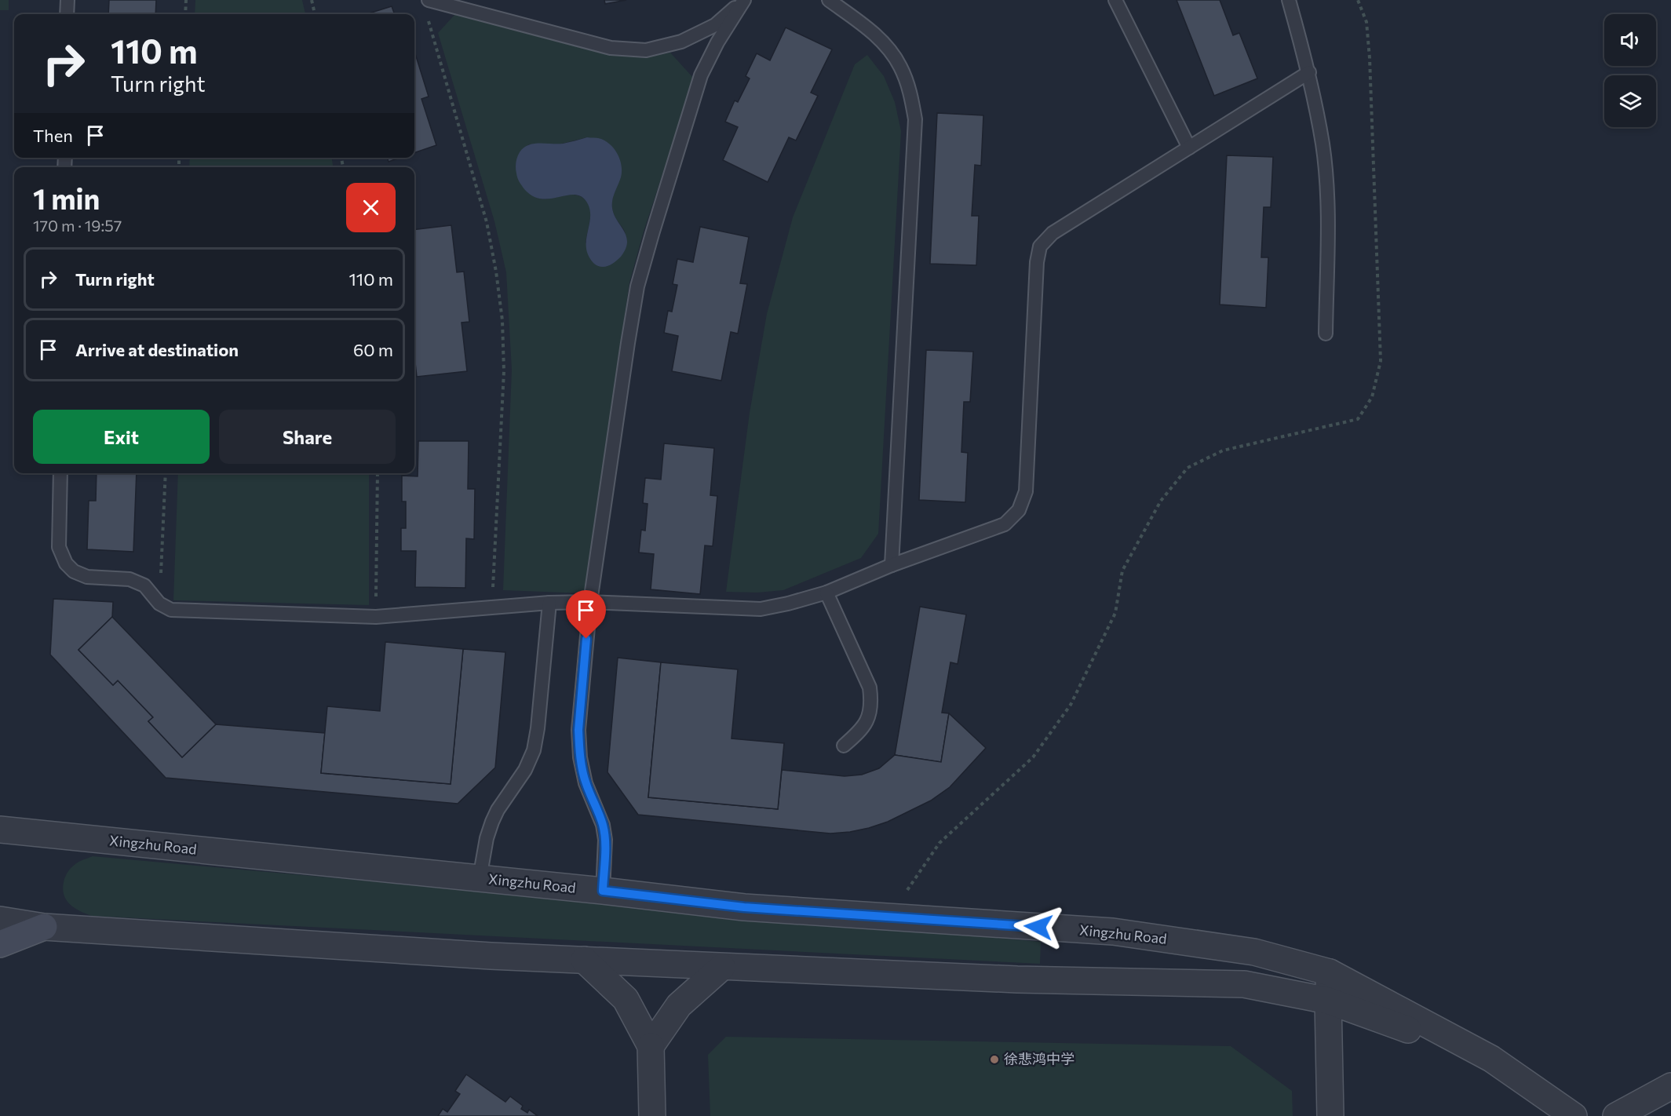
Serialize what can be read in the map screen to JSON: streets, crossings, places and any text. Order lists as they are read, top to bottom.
{
  "streets": {
    "street": ["Xingzhu Road"]
  },
  "places": ["徐悲鸿中学"],
  "page": {
    "turn": ["110 m", "Turn right"],
    "then": "Then",
    "heading": ["1 min", "170 m · 19:57"],
    "list": [
      {
        "name": "Turn right",
        "value": "110 m"
      },
      {
        "name": "Arrive at destination",
        "value": "60 m"
      }
    ],
    "buttons": ["Exit", "Share"]
  }
}
